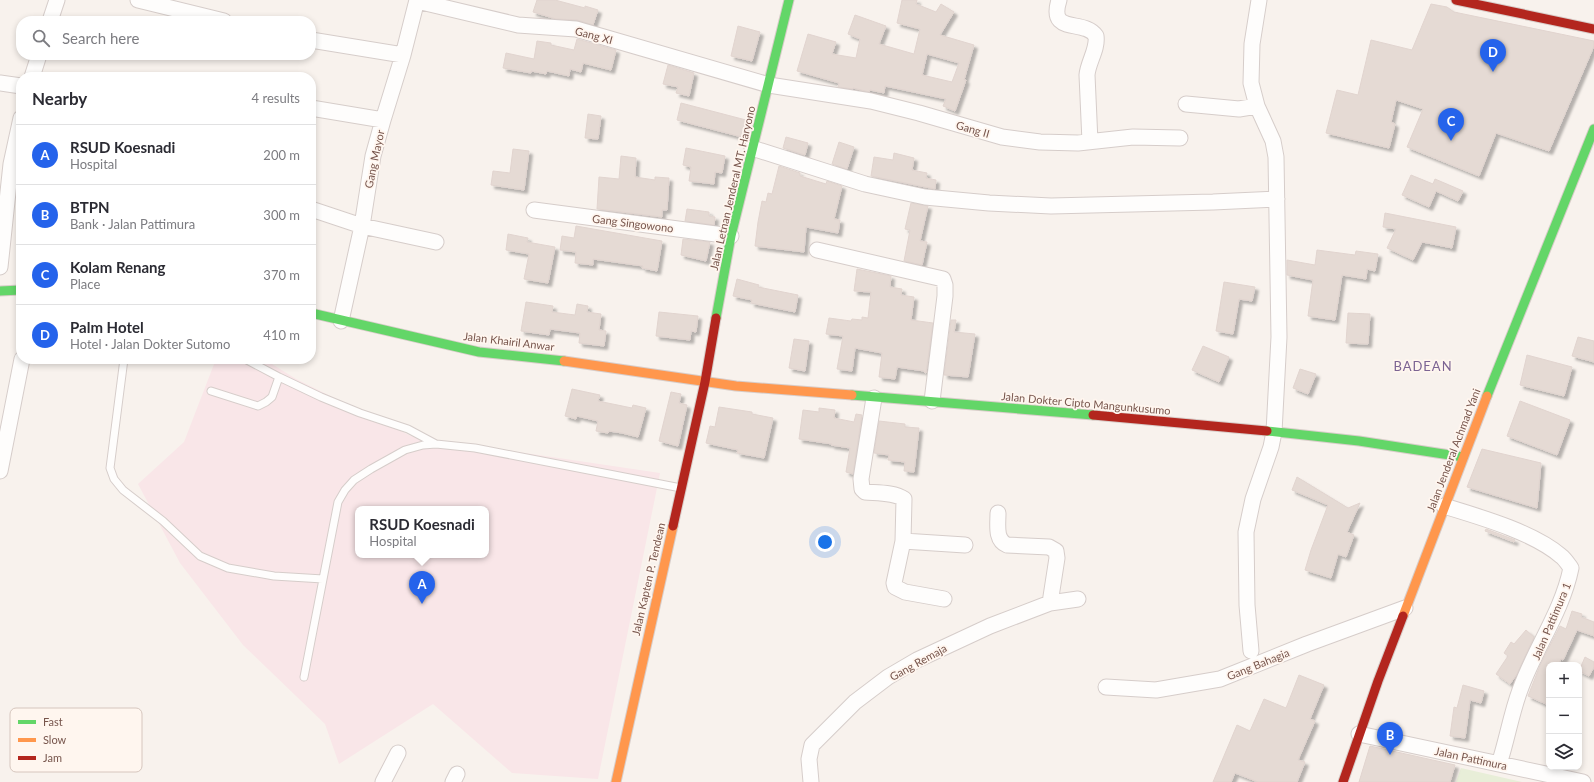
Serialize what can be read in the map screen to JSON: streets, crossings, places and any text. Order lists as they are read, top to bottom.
{
  "streets": {
    "main road": [
      "Jalan Letnan Jenderal MT. Haryono",
      "Jalan Khairil Anwar",
      "Jalan Dokter Cipto Mangunkusumo",
      "Jalan Jenderal Achmad Yani",
      "Jalan Kapten P. Tendean"
    ],
    "street": [
      "Gang XI",
      "Gang II",
      "Gang Mayor",
      "Gang Singowono",
      "Jalan Pattimura 1",
      "Gang Remaja",
      "Gang Bahagia",
      "Jalan Pattimura"
    ]
  },
  "crossings": [
    ["Gang XI", "Gang II"],
    ["Gang XI", "Gang Mayor"],
    ["Gang XI", "Jalan Letnan Jenderal MT. Haryono"],
    ["Gang II", "Jalan Letnan Jenderal MT. Haryono"],
    ["Gang Mayor", "Jalan Khairil Anwar"],
    ["Jalan Letnan Jenderal MT. Haryono", "Gang Singowono"],
    ["Jalan Letnan Jenderal MT. Haryono", "Jalan Khairil Anwar"],
    ["Jalan Letnan Jenderal MT. Haryono", "Jalan Dokter Cipto Mangunkusumo"],
    ["Jalan Letnan Jenderal MT. Haryono", "Jalan Kapten P. Tendean"],
    ["Jalan Khairil Anwar", "Jalan Dokter Cipto Mangunkusumo"],
    ["Jalan Khairil Anwar", "Jalan Kapten P. Tendean"],
    ["Jalan Dokter Cipto Mangunkusumo", "Jalan Jenderal Achmad Yani"],
    ["Jalan Dokter Cipto Mangunkusumo", "Jalan Kapten P. Tendean"],
    ["Jalan Jenderal Achmad Yani", "Jalan Pattimura 1"],
    ["Jalan Jenderal Achmad Yani", "Gang Bahagia"],
    ["Jalan Jenderal Achmad Yani", "Jalan Pattimura"],
    ["Jalan Pattimura 1", "Jalan Pattimura"]
  ],
  "districts": ["BADEAN"],
  "legend": ["Fast", "Slow", "Jam"],
  "page": {
    "search": "Search here",
    "pins": [
      "D",
      "C",
      "A",
      "B"
    ],
    "heading": ["Nearby", "4 results"],
    "list": [
      {
        "mark": "A",
        "name": "RSUD Koesnadi",
        "note": "Hospital",
        "value": "200 m"
      },
      {
        "mark": "B",
        "name": "BTPN",
        "note": "Bank · Jalan Pattimura",
        "value": "300 m"
      },
      {
        "mark": "C",
        "name": "Kolam Renang",
        "note": "Place",
        "value": "370 m"
      },
      {
        "mark": "D",
        "name": "Palm Hotel",
        "note": "Hotel · Jalan Dokter Sutomo",
        "value": "410 m"
      }
    ],
    "popup": ["RSUD Koesnadi", "Hospital"],
    "map_buttons": ["+", "−"]
  }
}
